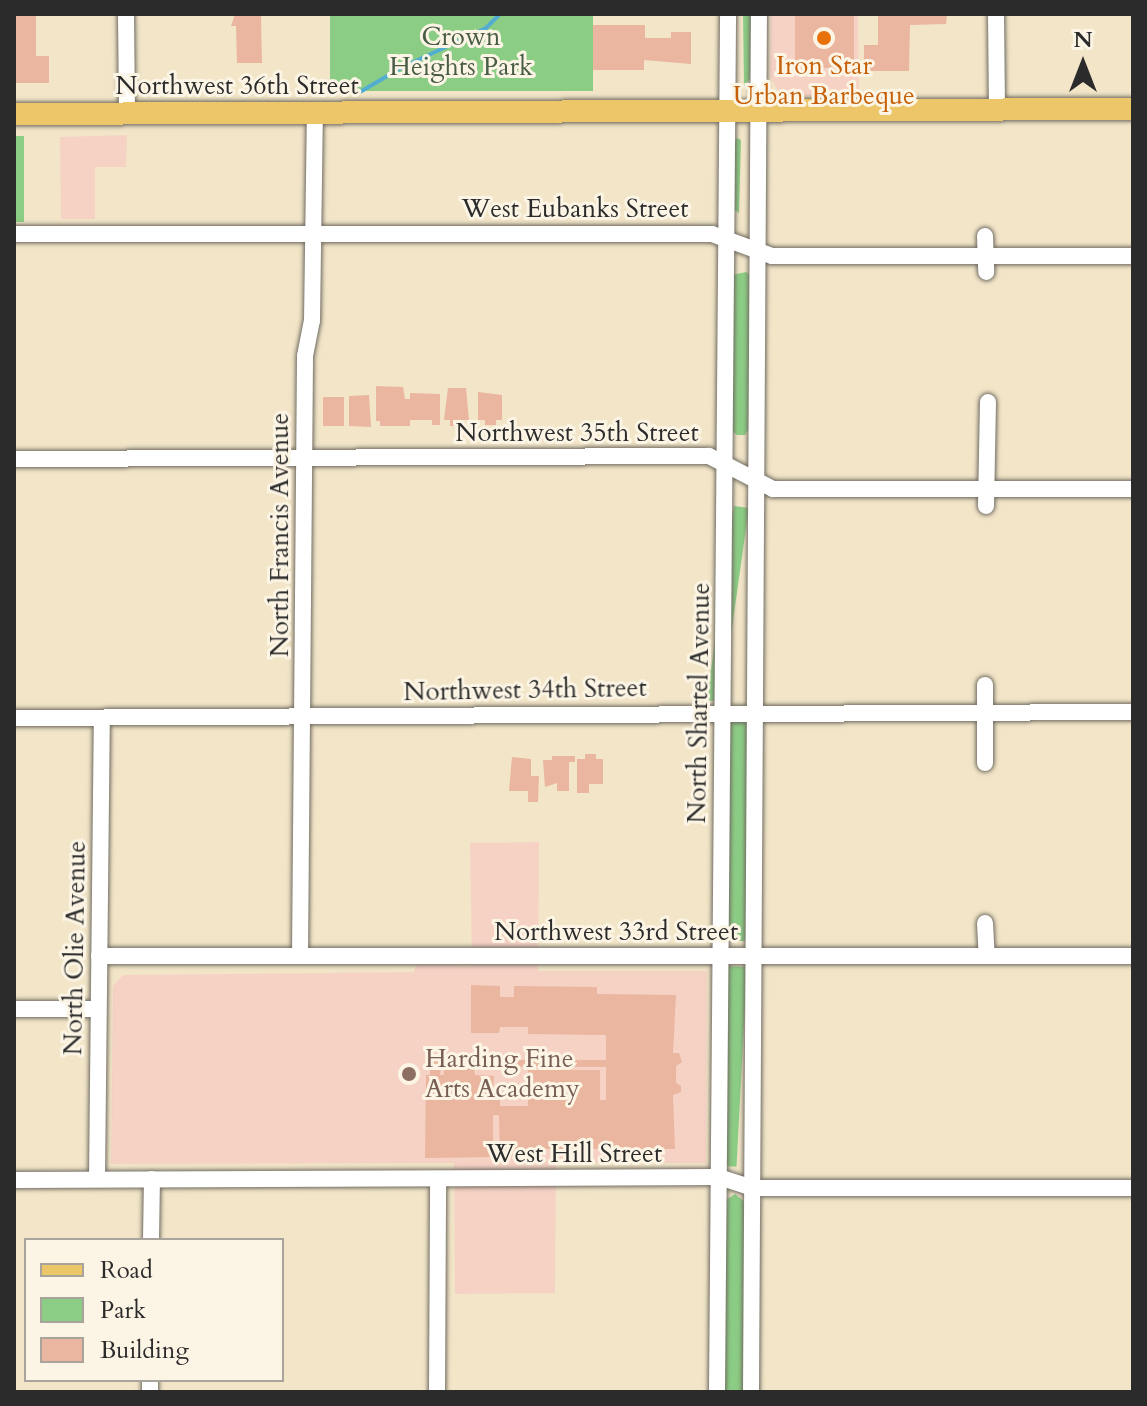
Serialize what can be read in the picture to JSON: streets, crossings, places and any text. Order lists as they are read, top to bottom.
{
  "streets": {
    "main road": ["Northwest 36th Street"],
    "street": [
      "West Eubanks Street",
      "Northwest 35th Street",
      "North Francis Avenue",
      "Northwest 34th Street",
      "North Shartel Avenue",
      "Northwest 33rd Street",
      "North Olie Avenue",
      "West Hill Street"
    ]
  },
  "crossings": [
    ["Northwest 36th Street", "North Francis Avenue"],
    ["Northwest 36th Street", "North Shartel Avenue"],
    ["West Eubanks Street", "North Francis Avenue"],
    ["West Eubanks Street", "North Shartel Avenue"],
    ["Northwest 35th Street", "North Francis Avenue"],
    ["Northwest 35th Street", "North Shartel Avenue"],
    ["North Francis Avenue", "Northwest 34th Street"],
    ["North Francis Avenue", "Northwest 33rd Street"],
    ["Northwest 34th Street", "North Shartel Avenue"],
    ["Northwest 34th Street", "North Olie Avenue"],
    ["North Shartel Avenue", "Northwest 33rd Street"],
    ["North Shartel Avenue", "West Hill Street"],
    ["Northwest 33rd Street", "North Olie Avenue"],
    ["North Olie Avenue", "West Hill Street"]
  ],
  "parks": ["Crown Heights Park"],
  "places": ["Iron Star Urban Barbeque", "Harding Fine Arts Academy"],
  "legend": ["Road", "Park", "Building"],
  "north": "top"
}
